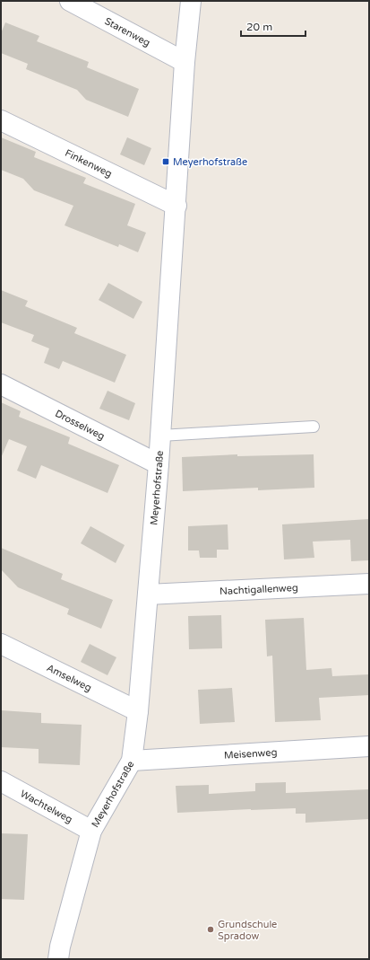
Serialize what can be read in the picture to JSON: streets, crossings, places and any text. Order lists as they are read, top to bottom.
{
  "streets": {
    "street": [
      "Starenweg",
      "Finkenweg",
      "Drosselweg",
      "Meyerhofstraße",
      "Nachtigallenweg",
      "Amselweg",
      "Meisenweg",
      "Wachtelweg"
    ]
  },
  "crossings": [
    ["Starenweg", "Meyerhofstraße"],
    ["Finkenweg", "Meyerhofstraße"],
    ["Drosselweg", "Meyerhofstraße"],
    ["Meyerhofstraße", "Nachtigallenweg"],
    ["Meyerhofstraße", "Amselweg"],
    ["Meyerhofstraße", "Meisenweg"],
    ["Meyerhofstraße", "Wachtelweg"]
  ],
  "places": {
    "transit": ["Meyerhofstraße"],
    "other": ["Grundschule Spradow"]
  },
  "scale_bar": "20 m"
}
